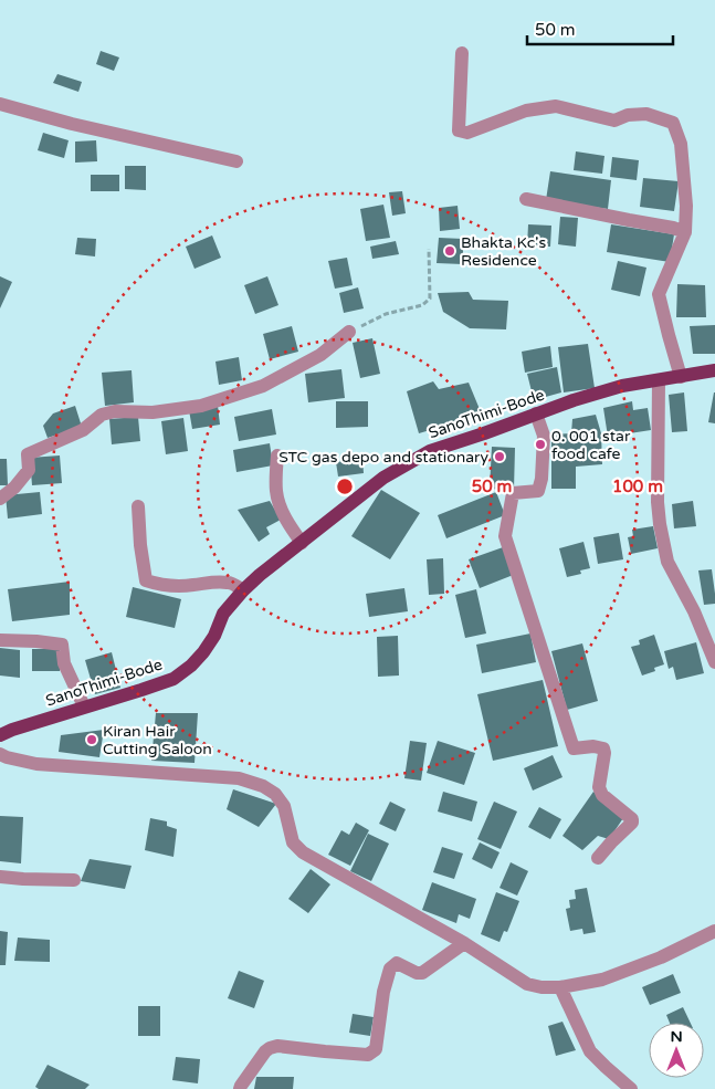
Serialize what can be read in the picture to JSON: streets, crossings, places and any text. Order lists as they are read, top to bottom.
{
  "streets": {
    "main road": ["SanoThimi-Bode"]
  },
  "places": [
    "Bhakta Kc's Residence",
    "0. 001 star food cafe",
    "STC gas depo and stationary",
    "Kiran Hair Cutting Saloon"
  ],
  "scale_bar": "50 m",
  "north": "top",
  "rings": ["50 m", "100 m"]
}
